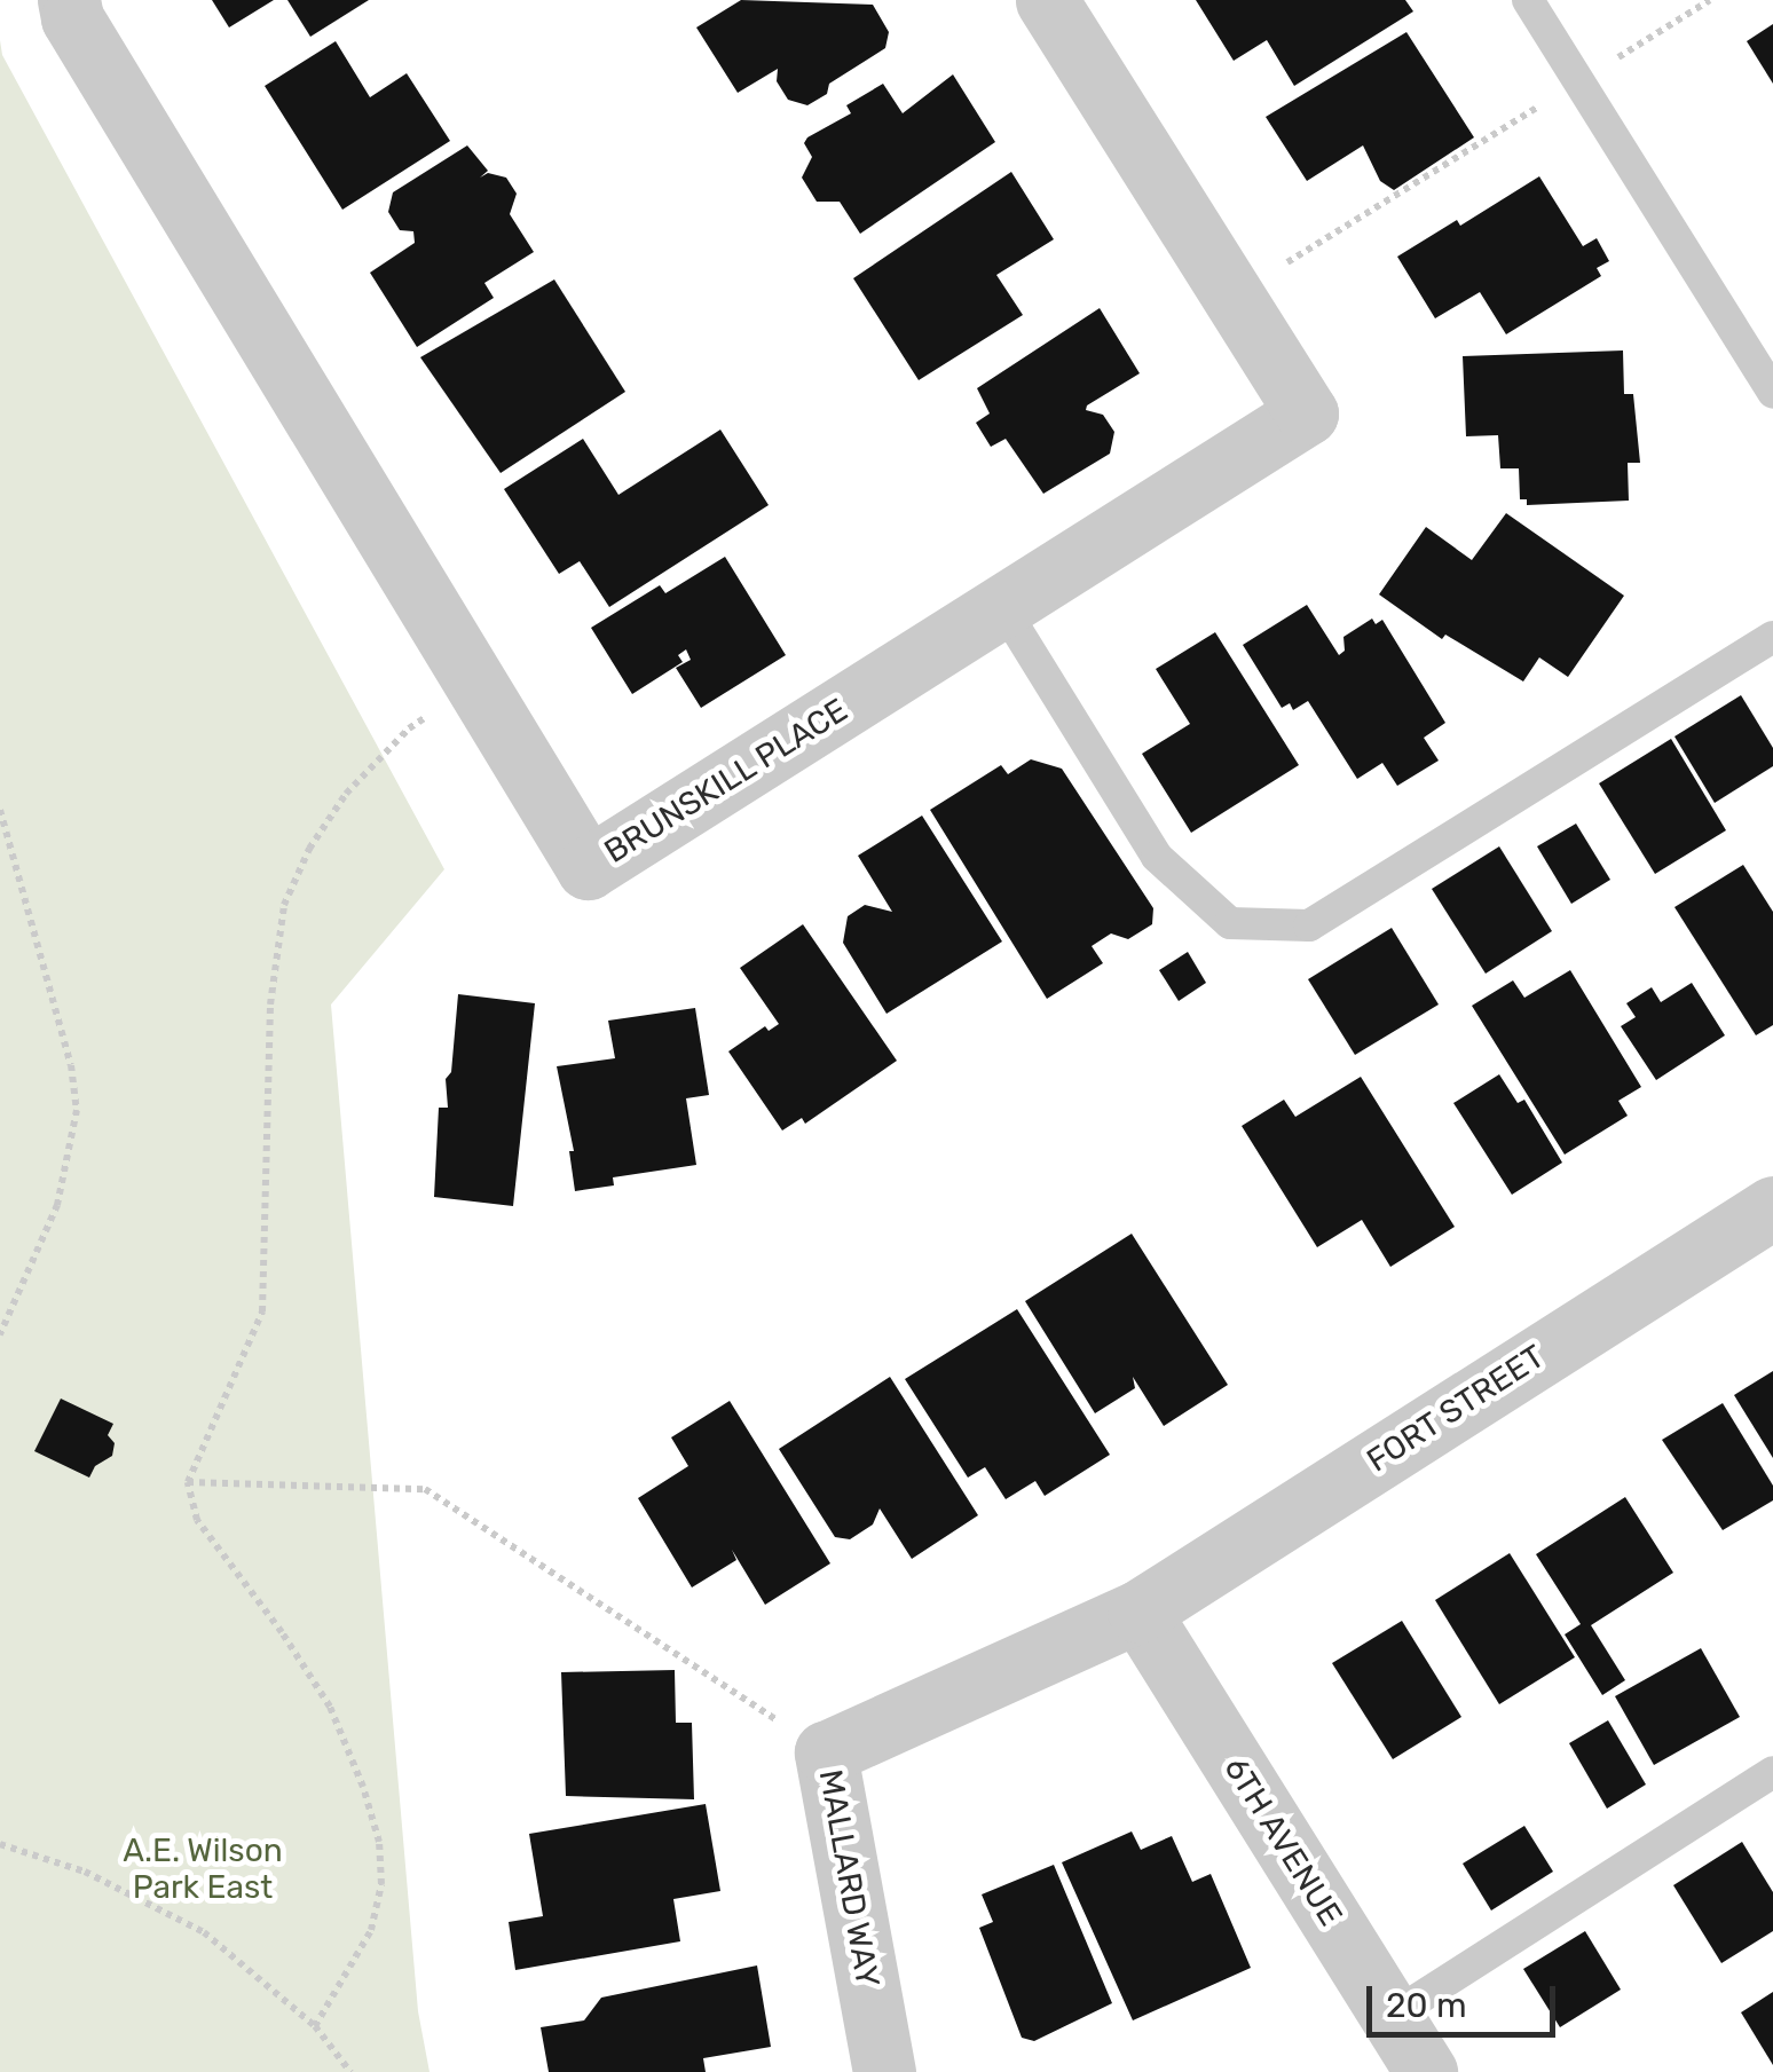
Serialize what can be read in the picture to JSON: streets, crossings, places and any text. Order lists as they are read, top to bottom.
{
  "streets": {
    "street": [
      "BRUNSKILL PLACE",
      "FORT STREET",
      "6TH AVENUE",
      "MALLARD WAY"
    ]
  },
  "crossings": [
    ["FORT STREET", "6TH AVENUE"],
    ["FORT STREET", "MALLARD WAY"],
    ["6TH AVENUE", "MALLARD WAY"]
  ],
  "parks": ["A.E. Wilson Park East"],
  "scale_bar": "20 m"
}
